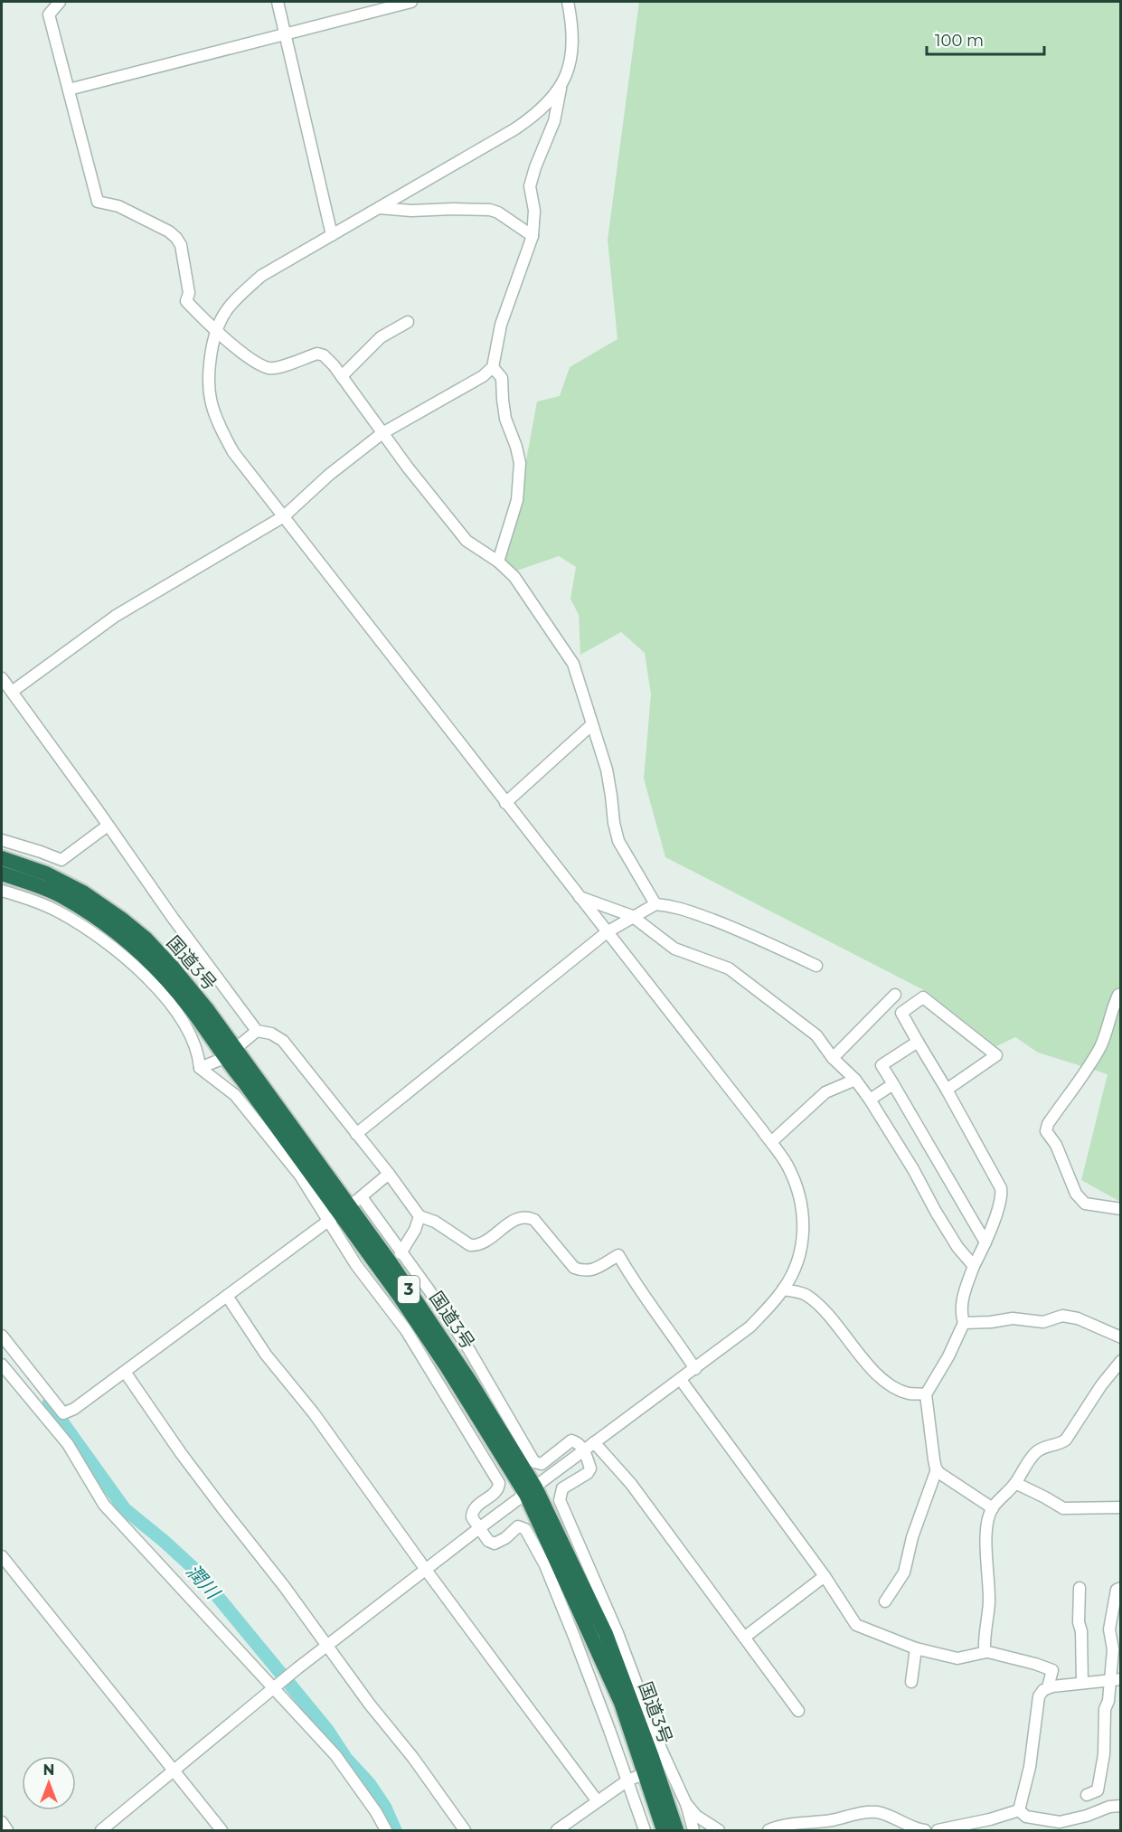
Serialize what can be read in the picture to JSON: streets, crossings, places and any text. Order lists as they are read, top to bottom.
{
  "streets": {
    "highway": ["国道3号", "3"]
  },
  "water": ["潤川"],
  "scale_bar": "100 m",
  "north": "top"
}
